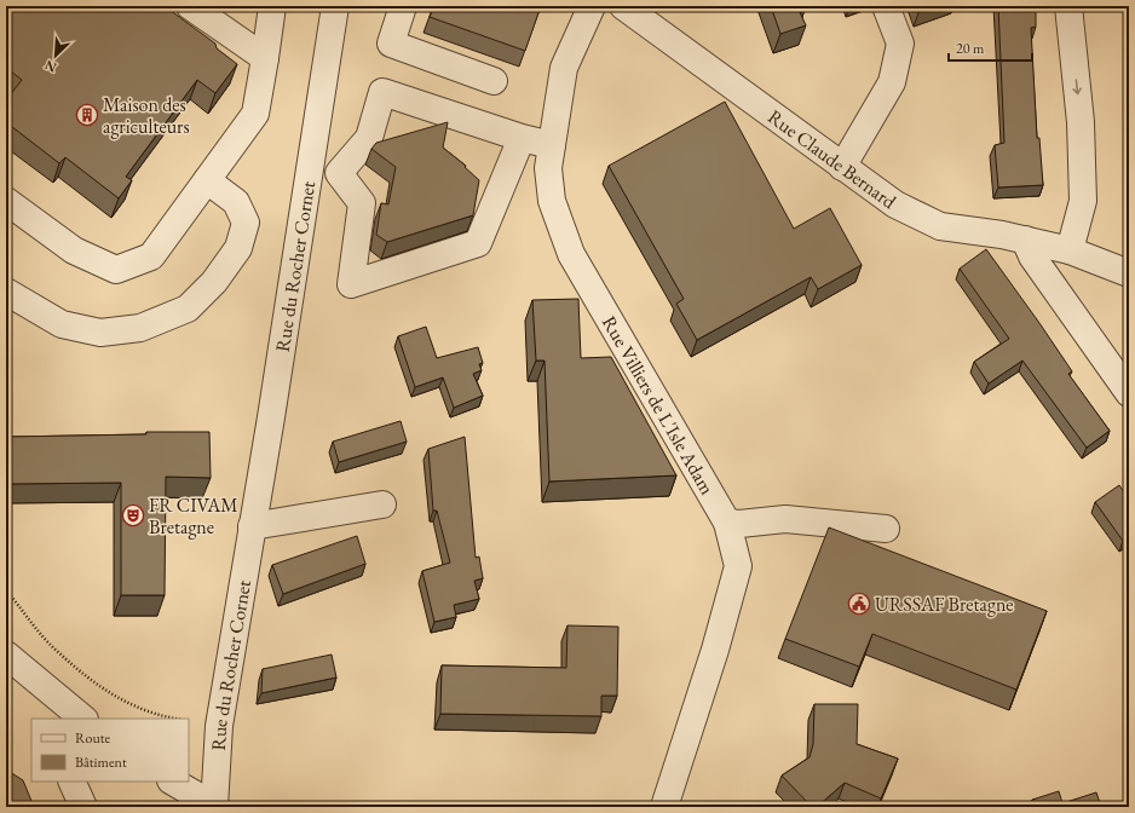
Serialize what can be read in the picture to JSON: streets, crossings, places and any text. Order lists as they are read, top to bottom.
{
  "streets": {
    "street": ["Rue Claude Bernard", "Rue du Rocher Cornet", "Rue Villiers de L'Isle Adam"]
  },
  "places": {
    "building": ["Maison des agriculteurs"],
    "theatre": ["FR CIVAM Bretagne"],
    "public building": ["URSSAF Bretagne"]
  },
  "legend": ["Route", "Bâtiment"],
  "scale_bar": "20 m",
  "north": "bottom left"
}
